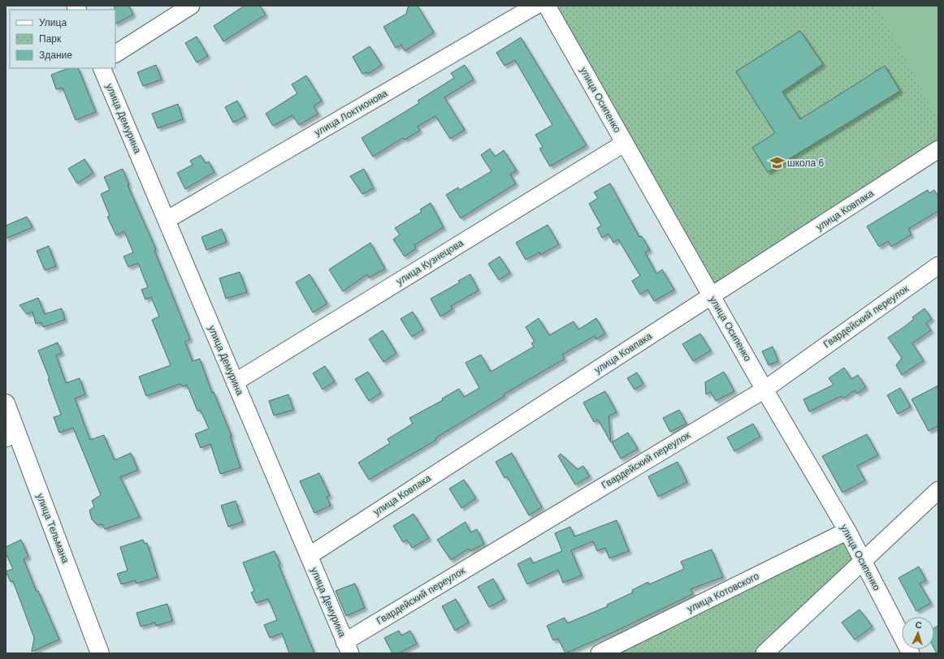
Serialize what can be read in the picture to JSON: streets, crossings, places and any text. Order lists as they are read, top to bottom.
{
  "streets": {
    "main road": ["улица Тельмана"],
    "street": [
      "улица Осипенко",
      "улица Локтионова",
      "улица Демурина",
      "улица Ковпака",
      "улица Кузнецова",
      "Гвардейский переулок",
      "улица Котовского"
    ]
  },
  "crossings": [
    ["улица Осипенко", "улица Ковпака"],
    ["улица Осипенко", "улица Кузнецова"],
    ["улица Осипенко", "Гвардейский переулок"],
    ["улица Осипенко", "улица Котовского"],
    ["улица Локтионова", "улица Демурина"],
    ["улица Демурина", "улица Ковпака"],
    ["улица Демурина", "улица Кузнецова"],
    ["улица Демурина", "Гвардейский переулок"]
  ],
  "places": {
    "school or university": ["школа 6"]
  },
  "legend": ["Улица", "Парк", "Здание"],
  "north": "top"
}
